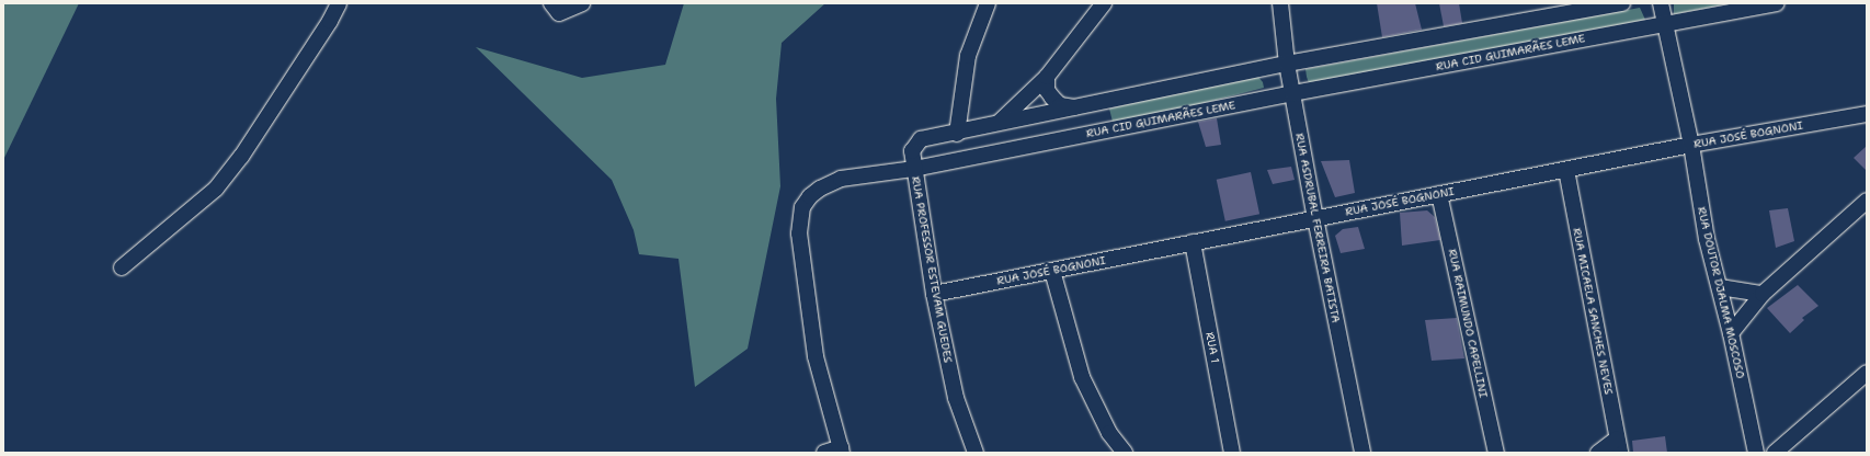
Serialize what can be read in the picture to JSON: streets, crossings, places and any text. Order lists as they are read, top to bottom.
{
  "streets": {
    "street": [
      "RUA CID GUIMARÃES LEME",
      "RUA JOSÉ BOGNONI",
      "RUA ASDRUBAL FERREIRA BATISTA",
      "RUA PROFESSOR ESTEVAM GUEDES",
      "RUA DOUTOR DJALMA MOSCOSO",
      "RUA MICAELA SANCHES NEVES",
      "RUA RAIMUNDO CAPELLINI",
      "RUA 1"
    ]
  },
  "crossings": [
    ["RUA CID GUIMARÃES LEME", "RUA ASDRUBAL FERREIRA BATISTA"],
    ["RUA CID GUIMARÃES LEME", "RUA PROFESSOR ESTEVAM GUEDES"],
    ["RUA CID GUIMARÃES LEME", "RUA DOUTOR DJALMA MOSCOSO"],
    ["RUA JOSÉ BOGNONI", "RUA ASDRUBAL FERREIRA BATISTA"],
    ["RUA JOSÉ BOGNONI", "RUA PROFESSOR ESTEVAM GUEDES"],
    ["RUA JOSÉ BOGNONI", "RUA DOUTOR DJALMA MOSCOSO"],
    ["RUA JOSÉ BOGNONI", "RUA MICAELA SANCHES NEVES"],
    ["RUA JOSÉ BOGNONI", "RUA RAIMUNDO CAPELLINI"],
    ["RUA JOSÉ BOGNONI", "RUA 1"]
  ]
}
